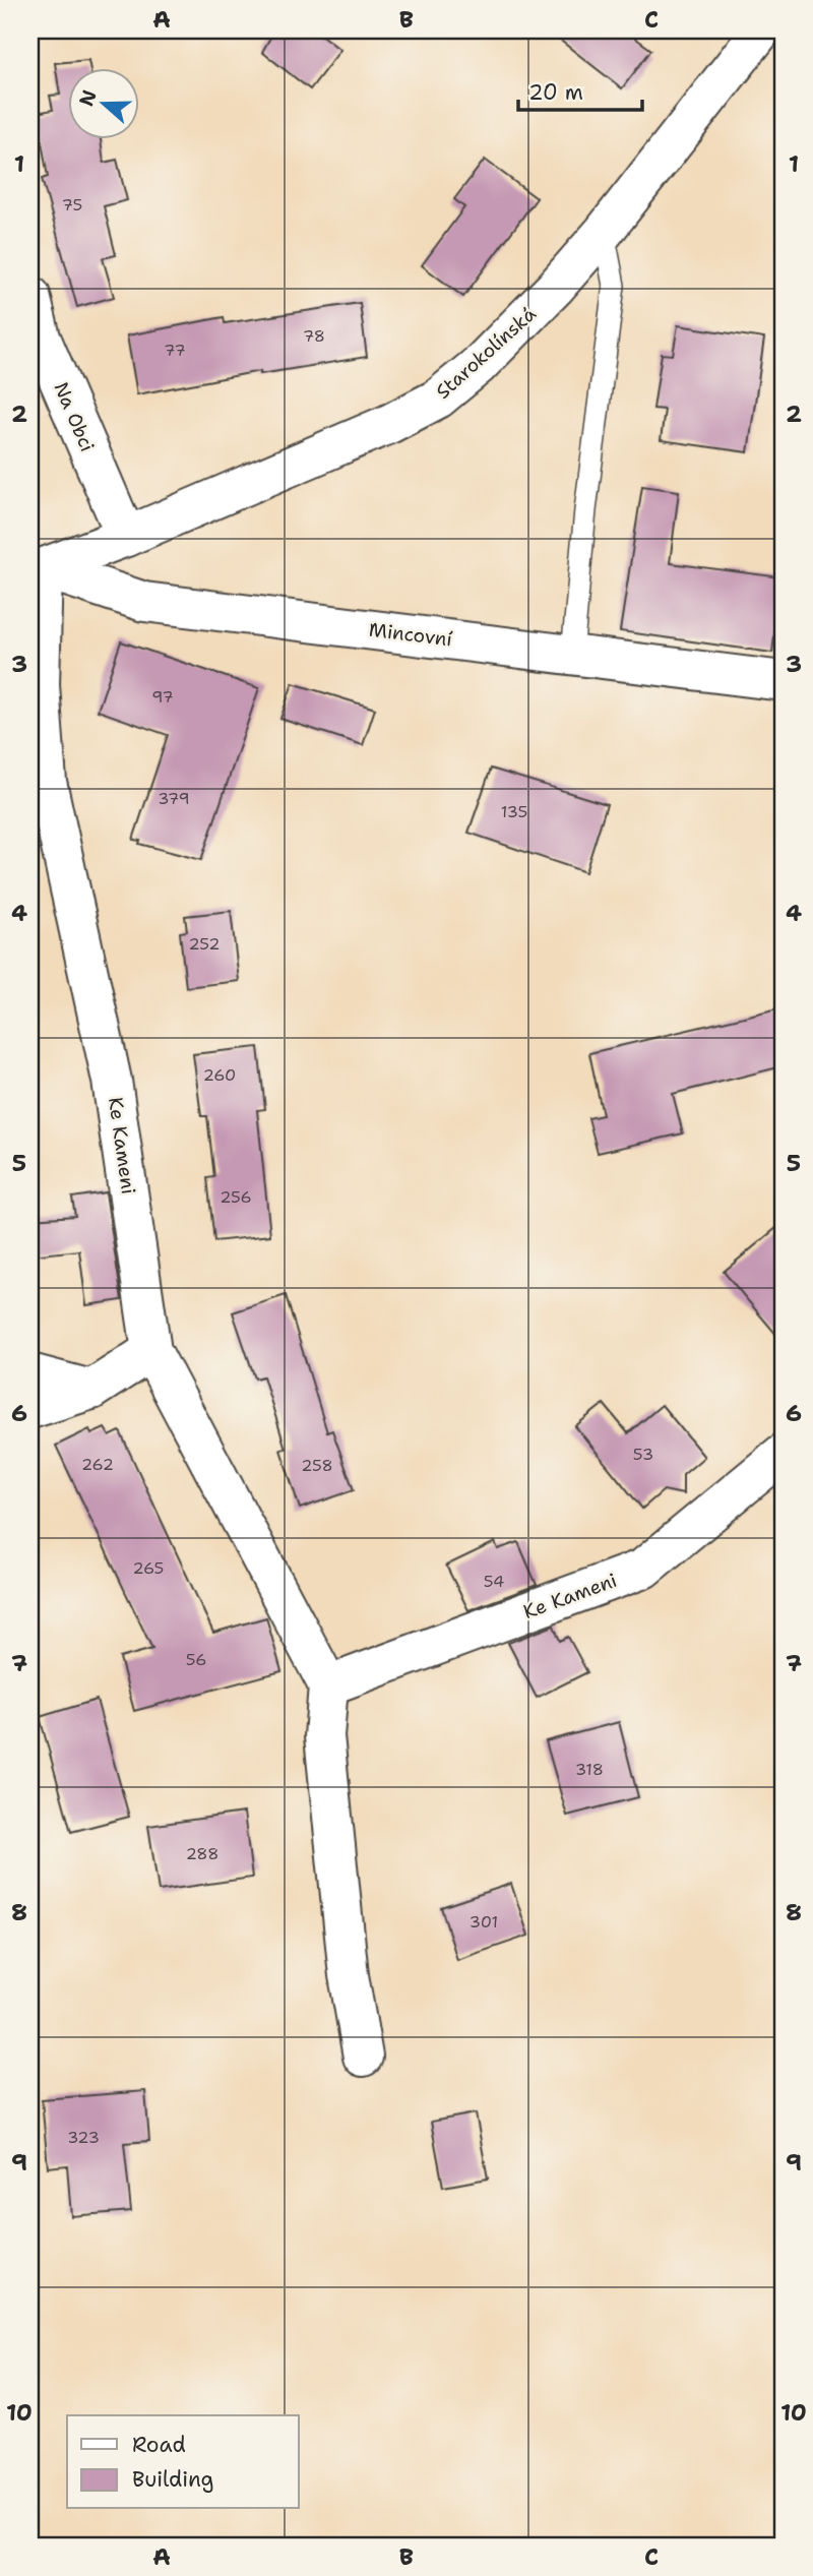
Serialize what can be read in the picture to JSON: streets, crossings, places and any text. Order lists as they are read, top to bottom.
{
  "streets": {
    "street": [
      "Starokolínská",
      "Na Obci",
      "Mincovní",
      "Ke Kameni"
    ]
  },
  "crossings": [
    ["Starokolínská", "Na Obci"],
    ["Starokolínská", "Mincovní"],
    ["Starokolínská", "Ke Kameni"],
    ["Mincovní", "Ke Kameni"]
  ],
  "house_numbers": [
    "75",
    "78",
    "77",
    "97",
    "379",
    "135",
    "252",
    "260",
    "256",
    "53",
    "262",
    "258",
    "265",
    "54",
    "56",
    "318",
    "288",
    "301",
    "323"
  ],
  "legend": ["Road", "Building"],
  "scale_bar": "20 m",
  "north": "left",
  "grid": {
    "columns": ["A", "B", "C"],
    "rows": [
      "1",
      "2",
      "3",
      "4",
      "5",
      "6",
      "7",
      "8",
      "9",
      "10"
    ]
  }
}
